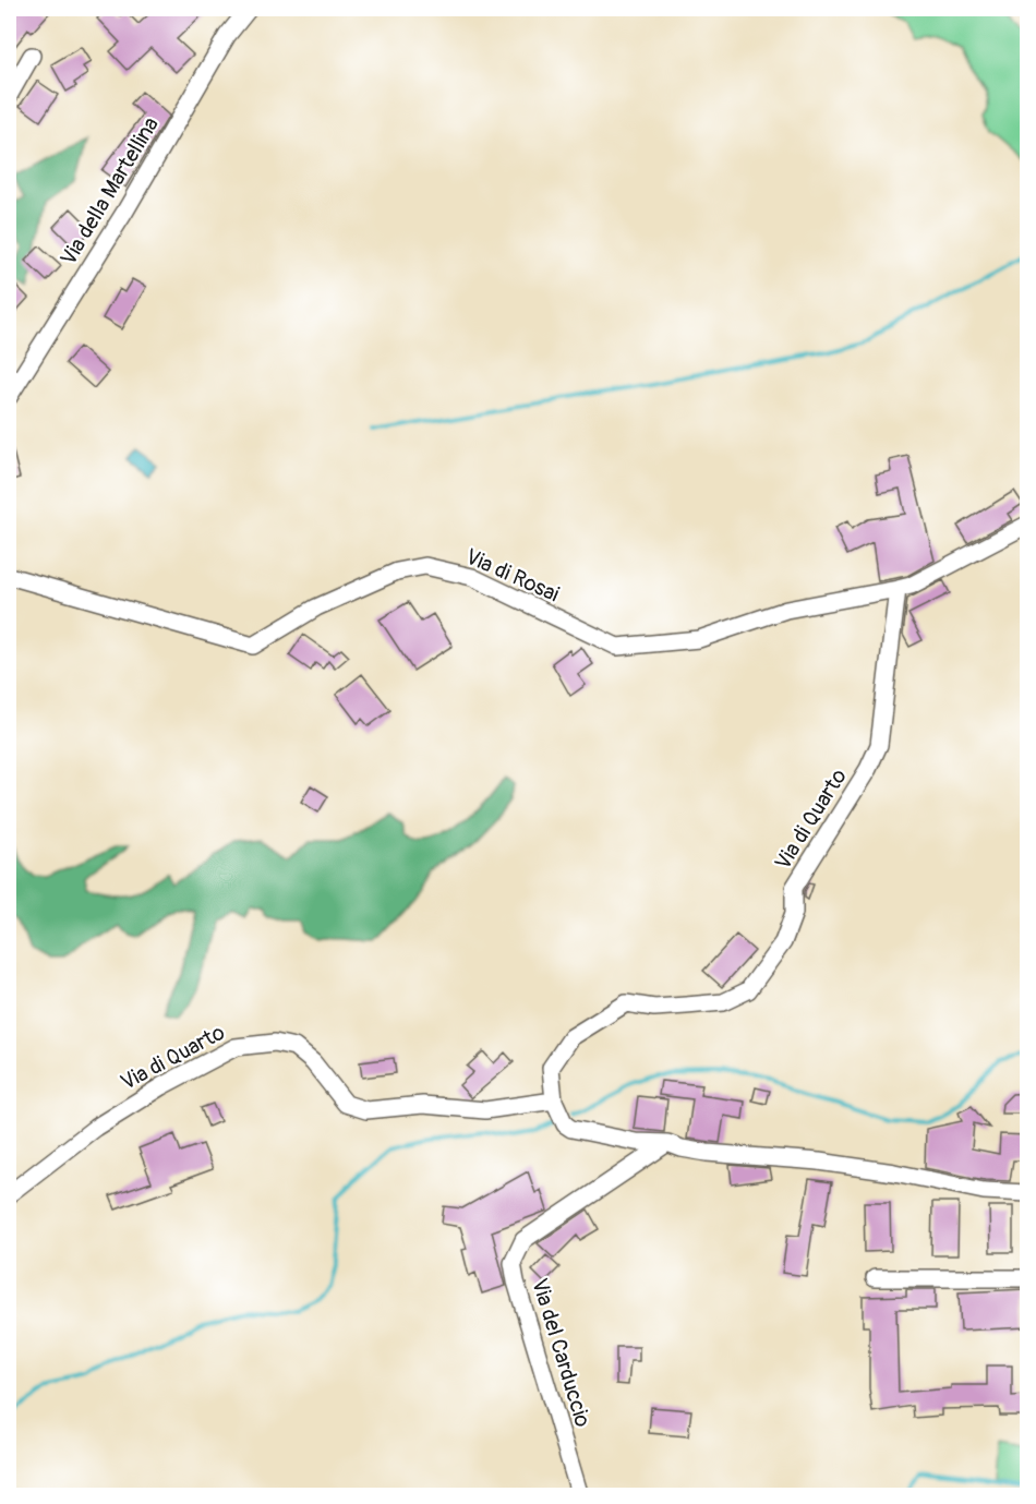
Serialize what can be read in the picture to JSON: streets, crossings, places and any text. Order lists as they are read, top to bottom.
{
  "streets": {
    "street": [
      "Via della Martellina",
      "Via di Rosai",
      "Via di Quarto",
      "Via del Carduccio"
    ]
  },
  "crossings": [
    ["Via di Rosai", "Via di Quarto"],
    ["Via di Quarto", "Via del Carduccio"]
  ]
}
